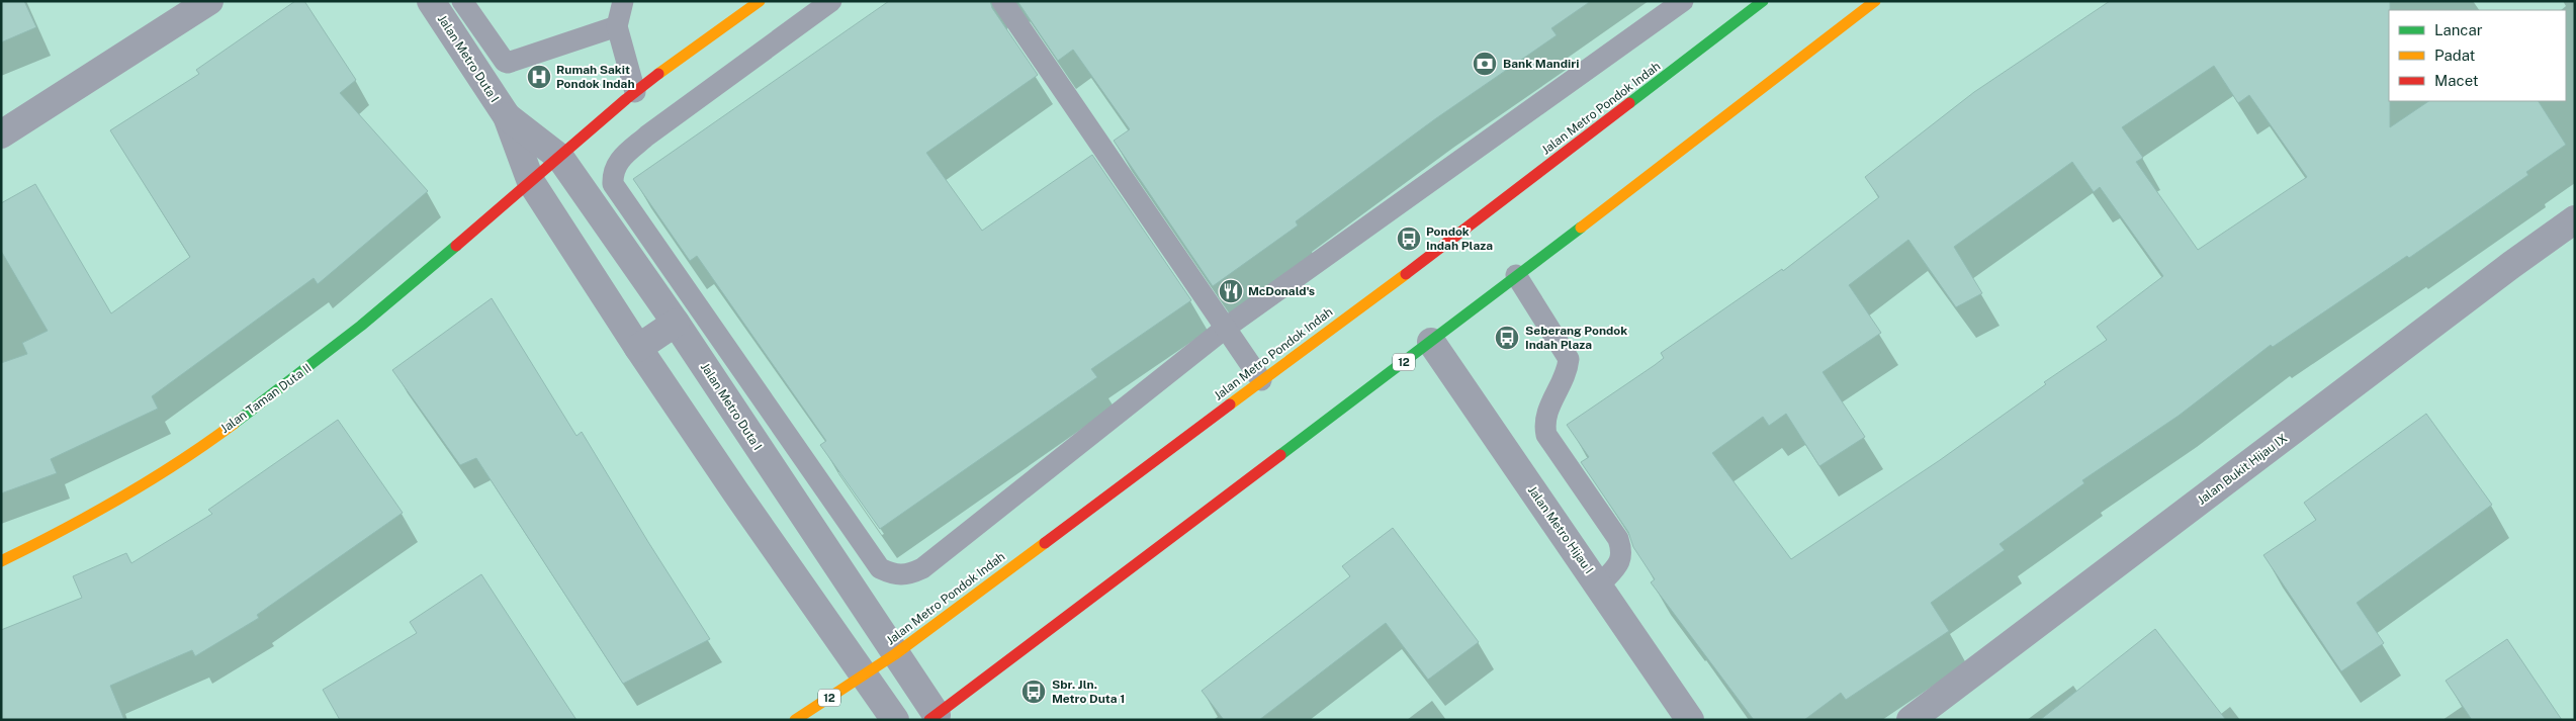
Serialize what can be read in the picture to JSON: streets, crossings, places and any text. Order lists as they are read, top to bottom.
{
  "streets": {
    "main road": ["Jalan Metro Pondok Indah", "12", "Jalan Taman Duta II"],
    "street": ["Jalan Metro Duta I", "Jalan Bukit Hijau IX", "Jalan Metro Hijau I"]
  },
  "crossings": [
    ["Jalan Metro Duta I", "Jalan Metro Pondok Indah"],
    ["Jalan Metro Duta I", "12"],
    ["Jalan Metro Duta I", "Jalan Taman Duta II"],
    ["12", "Jalan Metro Hijau I"]
  ],
  "places": {
    "bank": ["Bank Mandiri"],
    "hospital": ["Rumah Sakit Pondok Indah"],
    "bus stop": ["Pondok Indah Plaza", "Seberang Pondok Indah Plaza", "Sbr. Jln. Metro Duta 1"],
    "restaurant": ["McDonald's"]
  },
  "legend": ["Lancar", "Padat", "Macet"]
}
